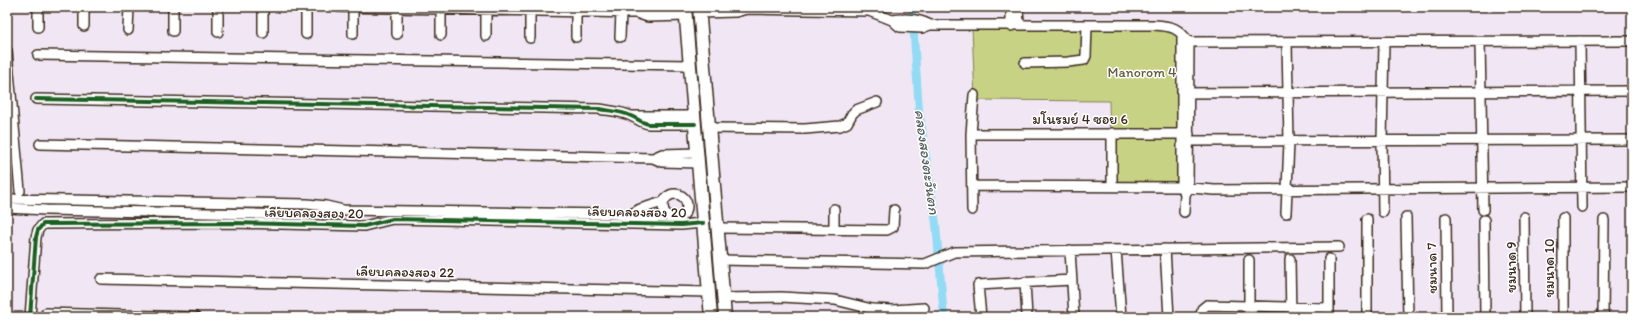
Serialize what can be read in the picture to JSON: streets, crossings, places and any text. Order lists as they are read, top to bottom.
{
  "streets": {
    "street": [
      "มโนรมย์ 4 ซอย 6",
      "เลียบคลองสอง 20",
      "ชมนาด 9",
      "ชมนาด 7",
      "ชมนาด 10",
      "เลียบคลองสอง 22"
    ]
  },
  "water": ["คลองสองตะวันตก"],
  "parks": ["Manorom 4"]
}
